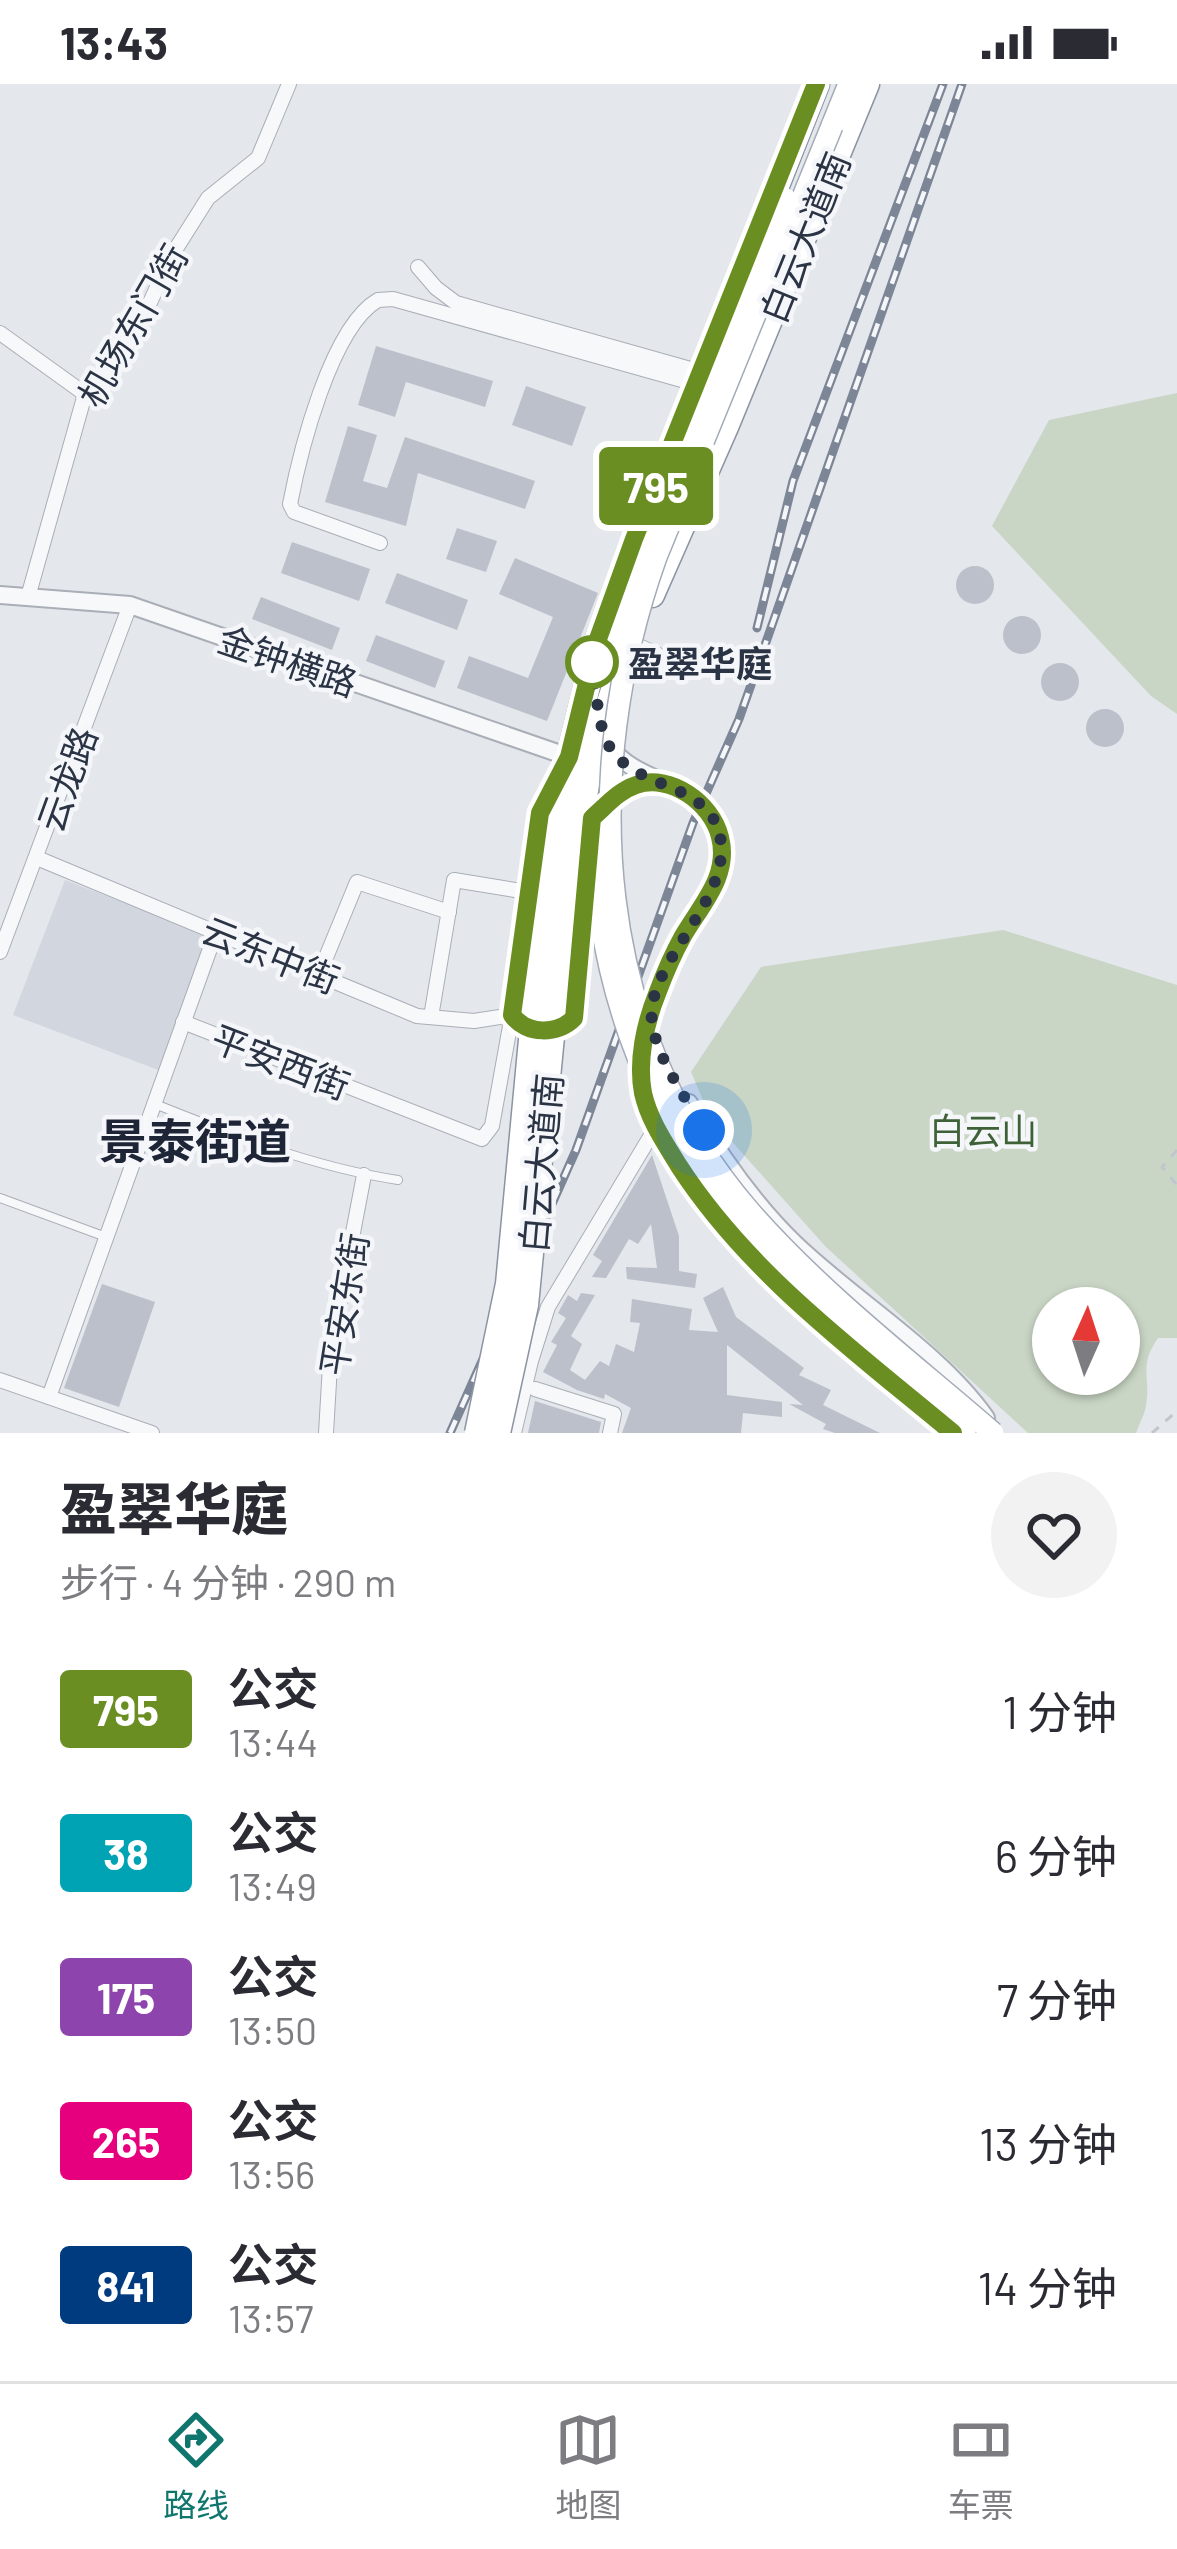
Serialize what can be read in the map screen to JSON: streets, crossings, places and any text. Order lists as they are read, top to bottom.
{
  "streets": {
    "highway": ["白云大道南"],
    "street": [
      "机场东门街",
      "金钟横路",
      "云龙路",
      "云东中街",
      "平安西街",
      "平安东街"
    ]
  },
  "crossings": [
    ["白云大道南", "金钟横路"],
    ["机场东门街", "金钟横路"],
    ["金钟横路", "云龙路"],
    ["云龙路", "云东中街"],
    ["云东中街", "平安西街"]
  ],
  "districts": ["景泰街道"],
  "parks": ["白云山"],
  "places": ["盈翠华庭"],
  "lines": ["bus line 795"],
  "north": "top",
  "page": {
    "status": "13:43",
    "on_map": "795",
    "heading": ["盈翠华庭", "步行 · 4 分钟 · 290 m"],
    "list": [
      {
        "mark": "795",
        "name": "公交",
        "note": "13:44",
        "value": "1 分钟"
      },
      {
        "mark": "38",
        "name": "公交",
        "note": "13:49",
        "value": "6 分钟"
      },
      {
        "mark": "175",
        "name": "公交",
        "note": "13:50",
        "value": "7 分钟"
      },
      {
        "mark": "265",
        "name": "公交",
        "note": "13:56",
        "value": "13 分钟"
      },
      {
        "mark": "841",
        "name": "公交",
        "note": "13:57",
        "value": "14 分钟"
      }
    ],
    "tabs": ["路线", "地图", "车票"]
  }
}
